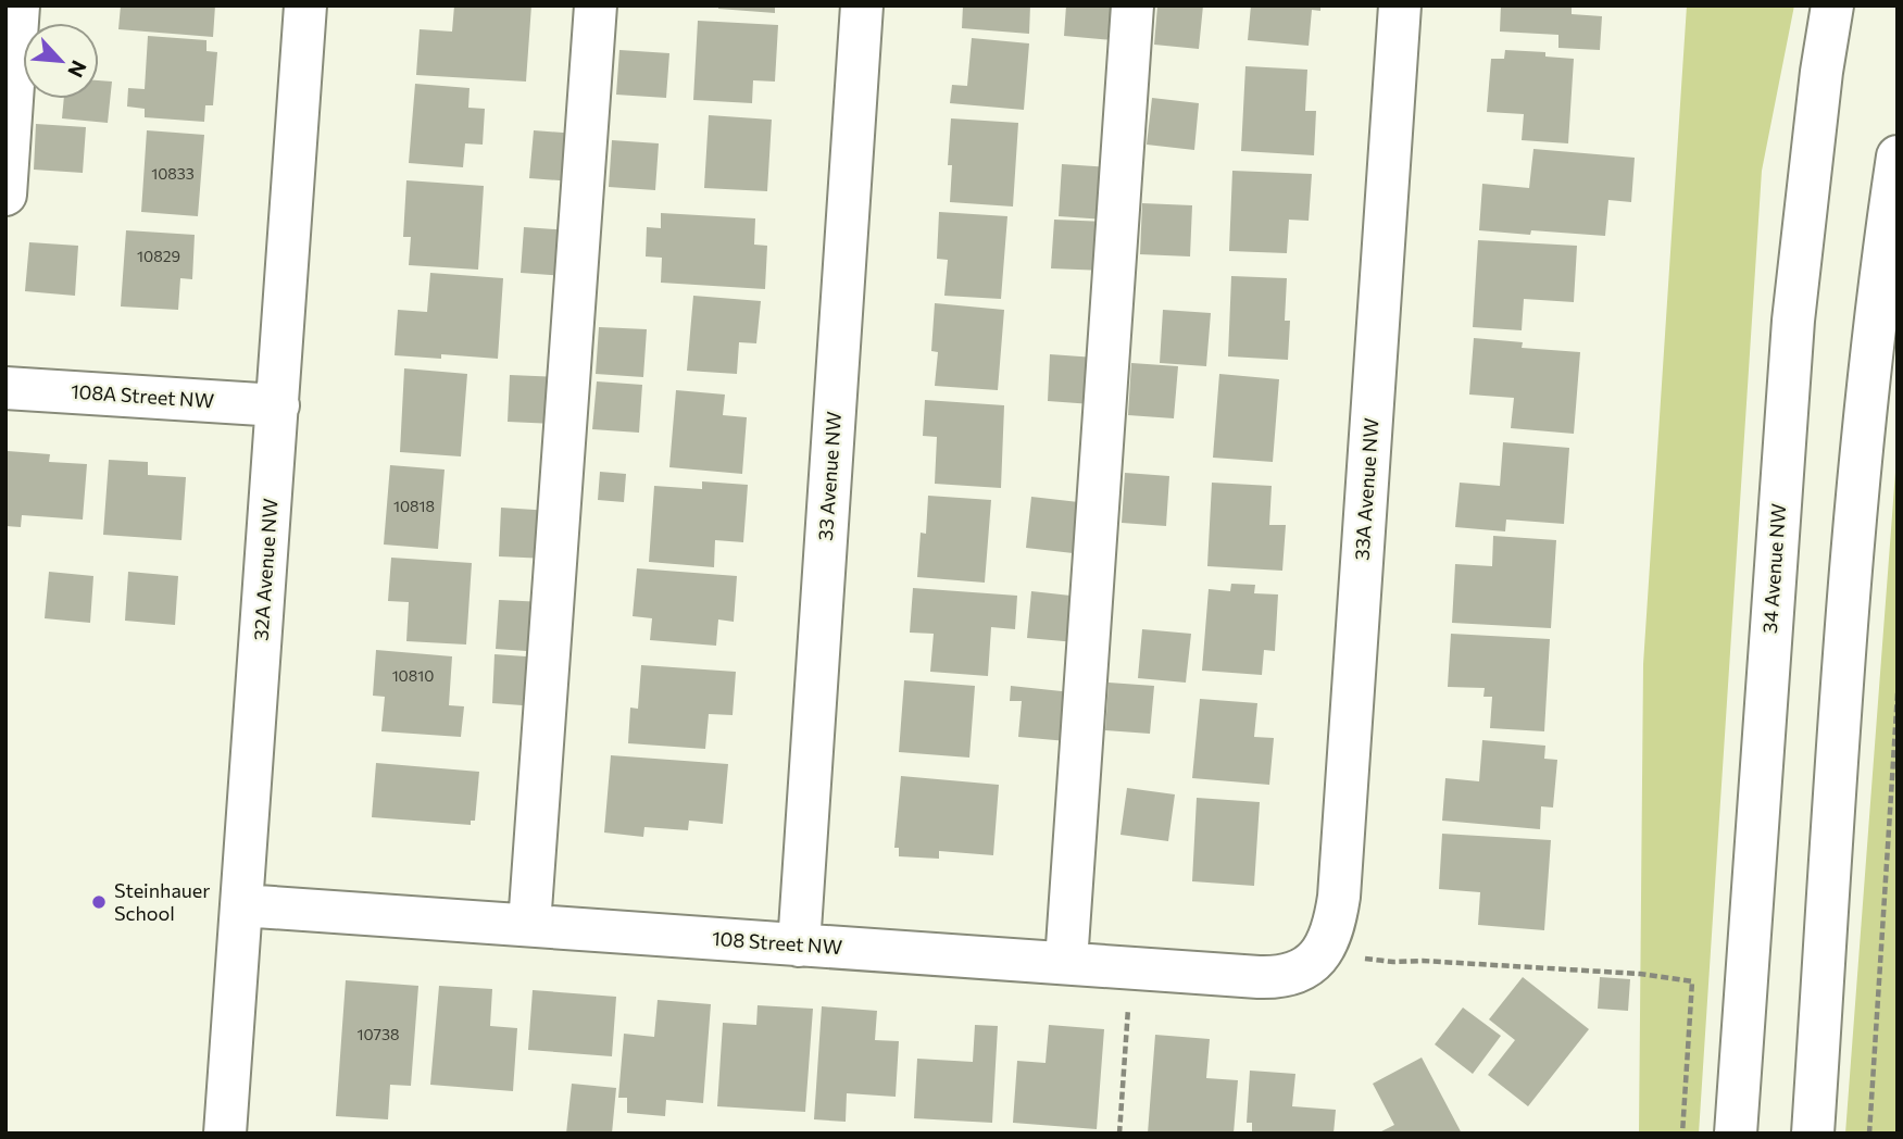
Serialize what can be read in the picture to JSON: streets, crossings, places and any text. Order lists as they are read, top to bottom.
{
  "streets": {
    "street": [
      "108A Street NW",
      "33 Avenue NW",
      "33A Avenue NW",
      "34 Avenue NW",
      "32A Avenue NW",
      "108 Street NW"
    ]
  },
  "crossings": [
    ["108A Street NW", "32A Avenue NW"],
    ["33 Avenue NW", "108 Street NW"],
    ["33A Avenue NW", "108 Street NW"],
    ["32A Avenue NW", "108 Street NW"]
  ],
  "places": ["Steinhauer School"],
  "house_numbers": [
    "10833",
    "10829",
    "10818",
    "10810",
    "10738"
  ],
  "north": "bottom right"
}
